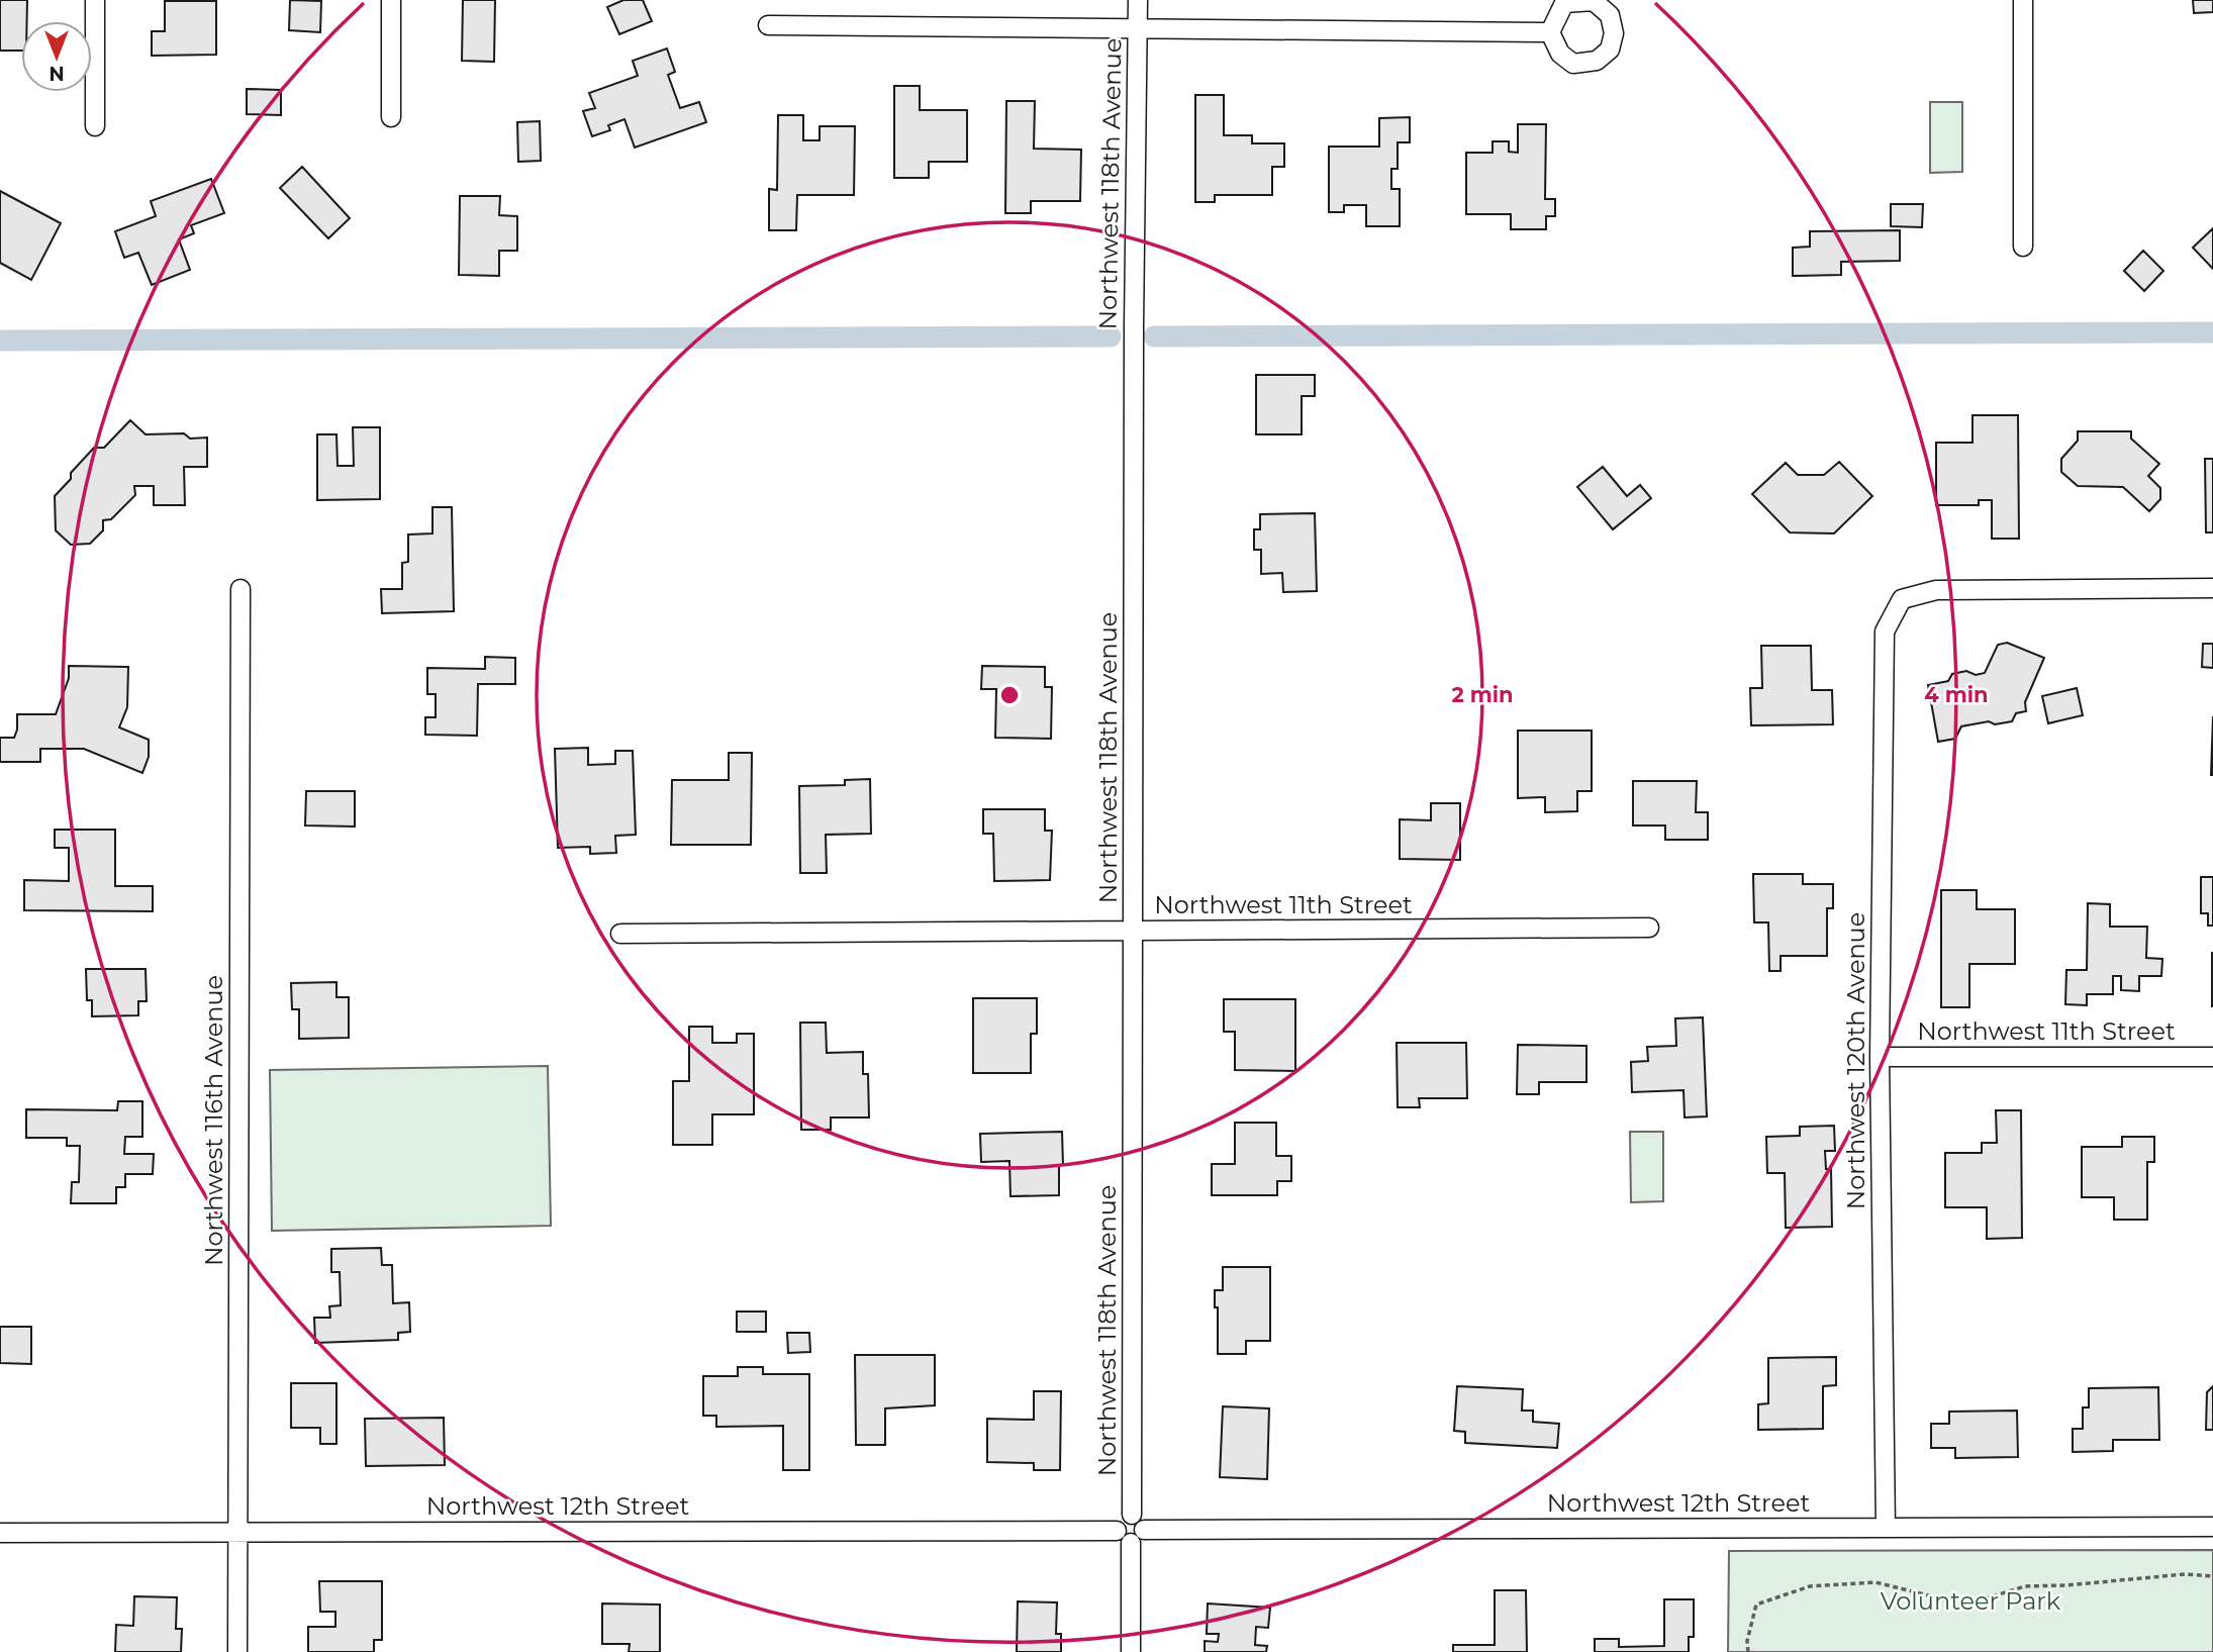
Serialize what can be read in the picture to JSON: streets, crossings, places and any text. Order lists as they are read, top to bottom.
{
  "streets": {
    "street": [
      "Northwest 118th Avenue",
      "Northwest 11th Street",
      "Northwest 120th Avenue",
      "Northwest 116th Avenue",
      "Northwest 12th Street"
    ]
  },
  "crossings": [
    ["Northwest 118th Avenue", "Northwest 11th Street"],
    ["Northwest 118th Avenue", "Northwest 12th Street"],
    ["Northwest 11th Street", "Northwest 120th Avenue"],
    ["Northwest 120th Avenue", "Northwest 12th Street"],
    ["Northwest 116th Avenue", "Northwest 12th Street"]
  ],
  "parks": ["Volunteer Park"],
  "north": "bottom",
  "rings": ["2 min", "4 min"]
}
